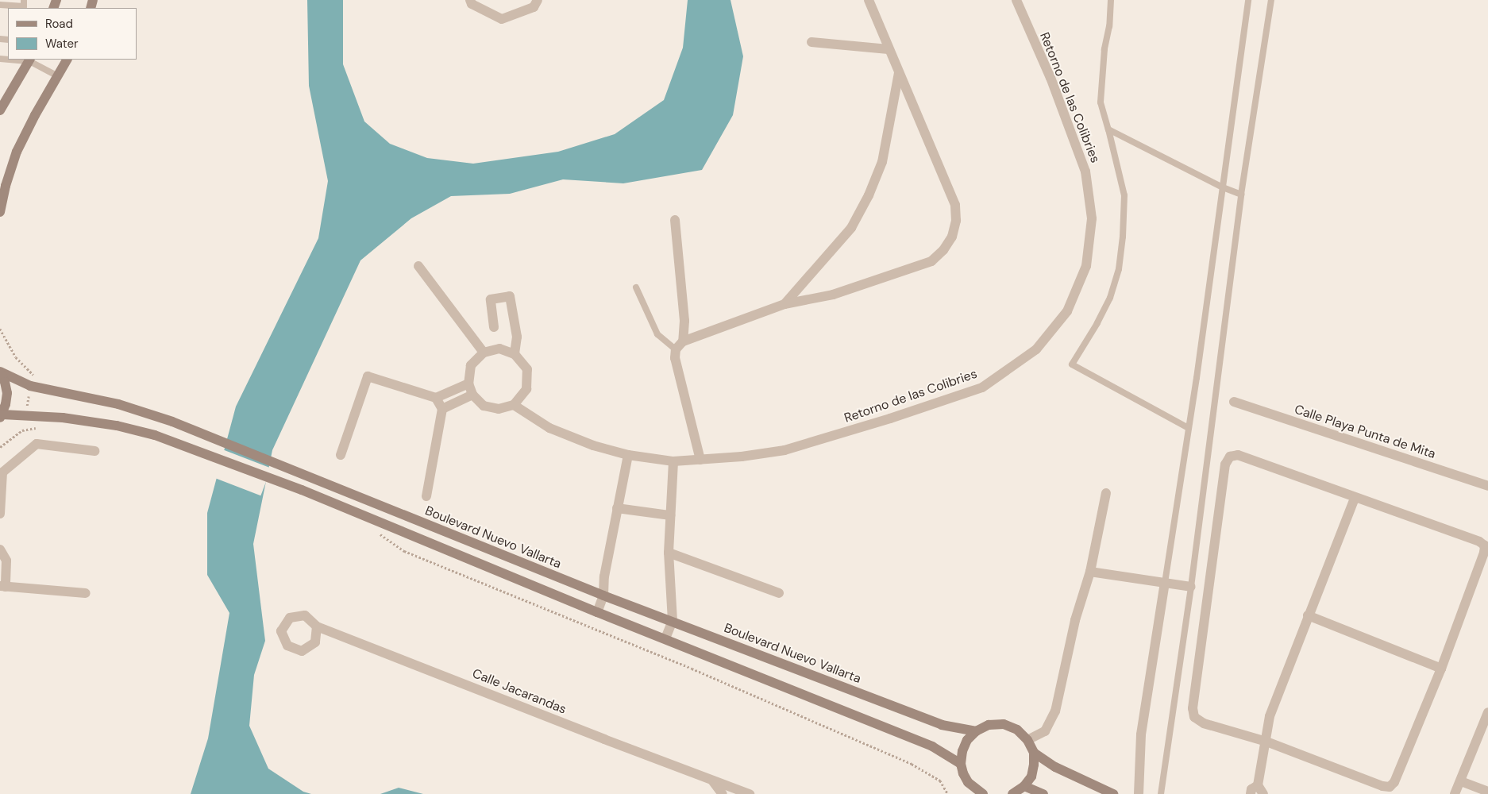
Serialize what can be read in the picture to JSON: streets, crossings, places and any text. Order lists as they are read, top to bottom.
{
  "streets": {
    "main road": ["Boulevard Nuevo Vallarta"],
    "street": ["Retorno de las Colibries", "Calle Playa Punta de Mita", "Calle Jacarandas"]
  },
  "legend": ["Road", "Water"]
}
